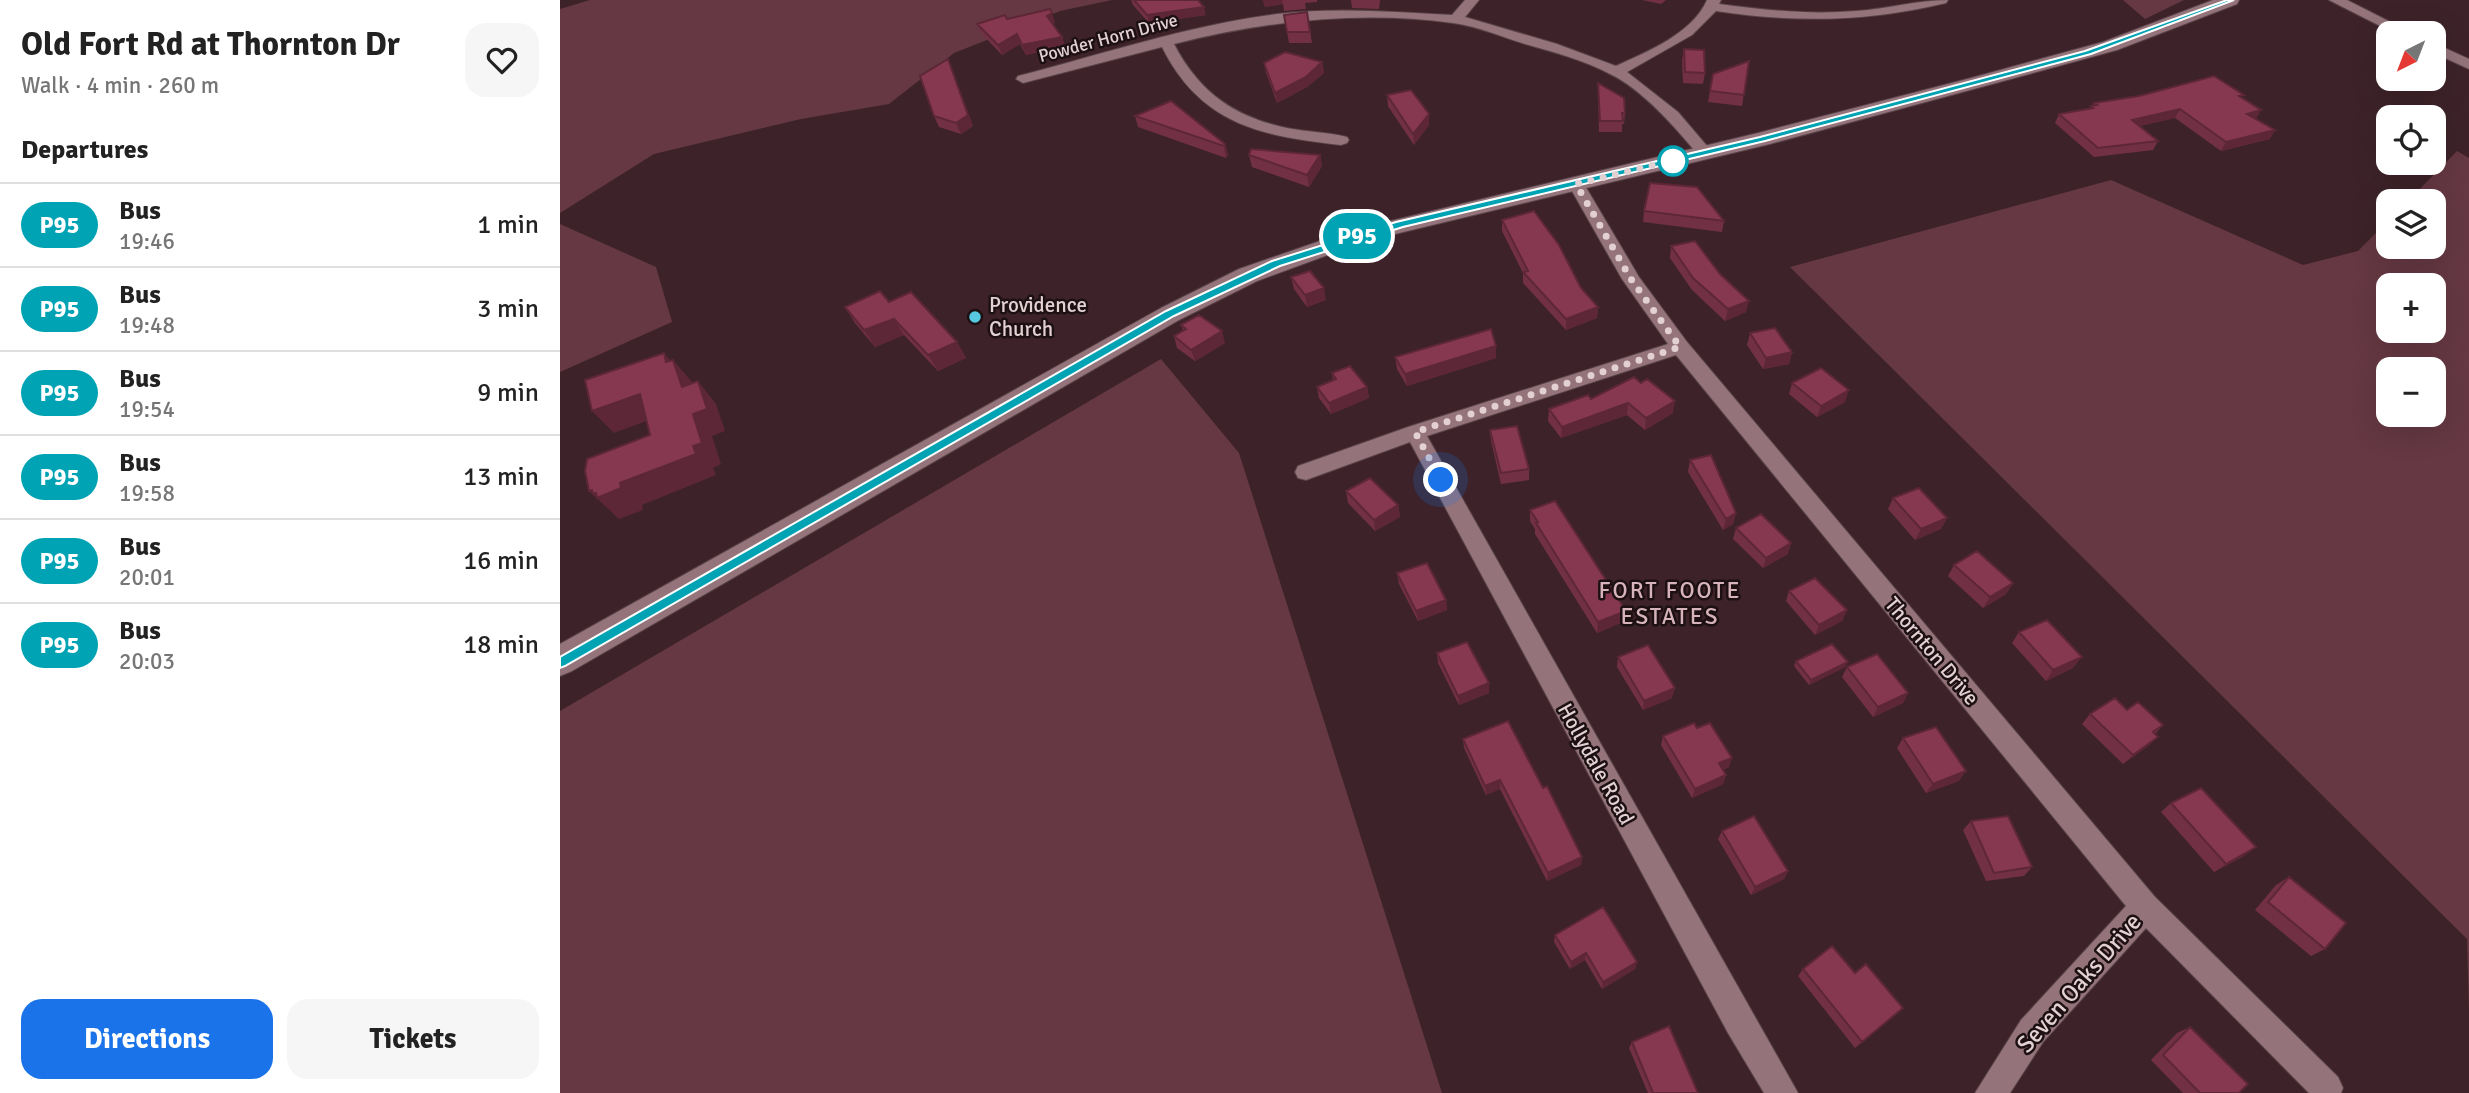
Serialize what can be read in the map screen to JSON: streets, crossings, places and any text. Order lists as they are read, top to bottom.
{
  "streets": {
    "street": [
      "Powder Horn Drive",
      "Thornton Drive",
      "Hollydale Road",
      "Seven Oaks Drive"
    ]
  },
  "crossings": [
    ["Thornton Drive", "Seven Oaks Drive"]
  ],
  "districts": ["FORT FOOTE ESTATES"],
  "places": ["Providence Church"],
  "lines": ["bus line P95"],
  "north": "bottom left",
  "page": {
    "heading": [
      ["Old Fort Rd at Thornton Dr", "Walk · 4 min · 260 m"],
      "Departures"
    ],
    "on_map": "P95",
    "map_buttons": ["+", "−"],
    "list": [
      {
        "mark": "P95",
        "name": "Bus",
        "note": "19:46",
        "value": "1 min"
      },
      {
        "mark": "P95",
        "name": "Bus",
        "note": "19:48",
        "value": "3 min"
      },
      {
        "mark": "P95",
        "name": "Bus",
        "note": "19:54",
        "value": "9 min"
      },
      {
        "mark": "P95",
        "name": "Bus",
        "note": "19:58",
        "value": "13 min"
      },
      {
        "mark": "P95",
        "name": "Bus",
        "note": "20:01",
        "value": "16 min"
      },
      {
        "mark": "P95",
        "name": "Bus",
        "note": "20:03",
        "value": "18 min"
      }
    ],
    "buttons": ["Directions", "Tickets"]
  }
}
